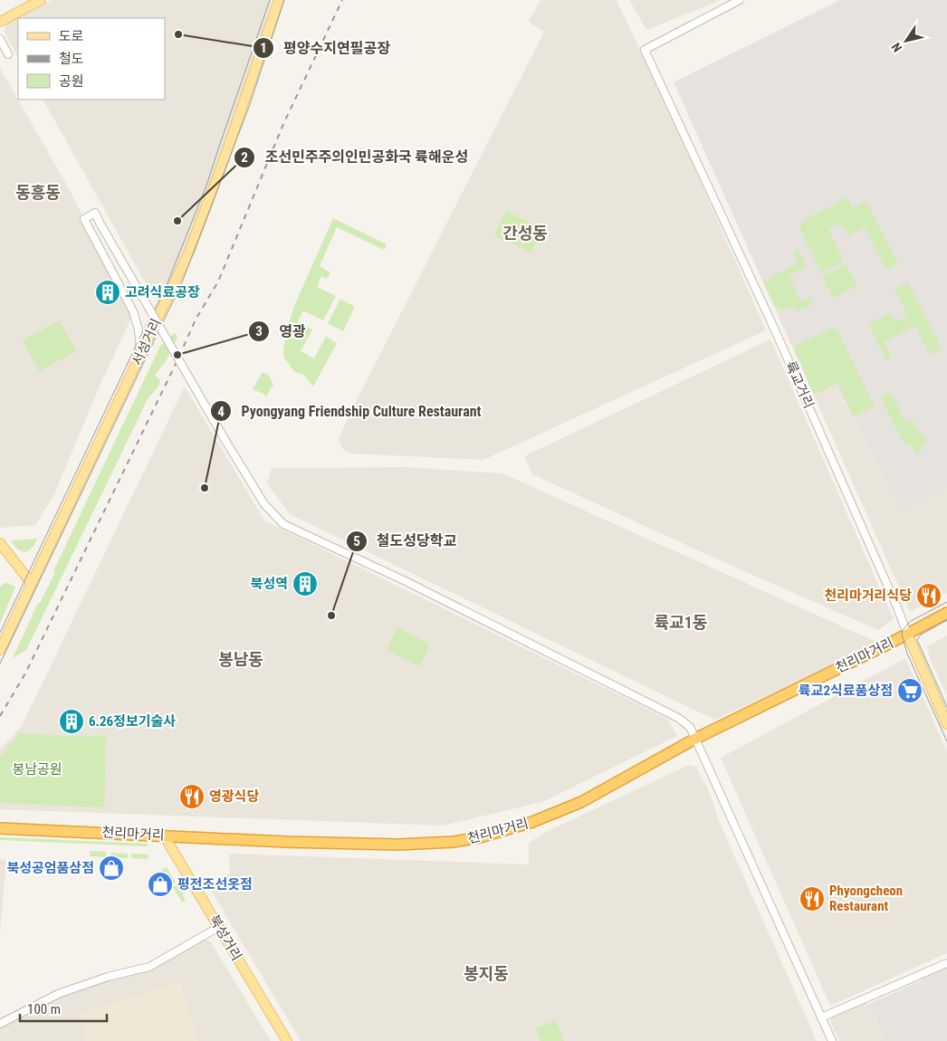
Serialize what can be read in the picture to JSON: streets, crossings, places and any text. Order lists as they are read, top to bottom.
{
  "streets": {
    "highway": ["천리마거리"],
    "main road": ["서성거리", "륙교거리", "북성거리"]
  },
  "crossings": [
    ["륙교거리", "천리마거리"],
    ["천리마거리", "북성거리"]
  ],
  "districts": [
    "동흥동",
    "간성동",
    "륙교1동",
    "봉남동",
    "봉지동"
  ],
  "parks": ["봉남공원"],
  "places": {
    "other": [
      "평양수지연필공장",
      "조선민주주의인민공화국 륙해운성",
      "영광",
      "Pyongyang Friendship Culture Restaurant",
      "철도성당학교"
    ],
    "building": ["고려식료공장", "북성역", "6.26정보기술사"],
    "restaurant": ["천리마거리식당", "영광식당", "Phyongcheon Restaurant"],
    "supermarket": ["륙교2식료품상점"],
    "shop": ["북성공엄품삼점", "평전조선옷점"]
  },
  "legend": ["도로", "철도", "공원"],
  "scale_bar": "100 m",
  "north": "bottom left"
}
